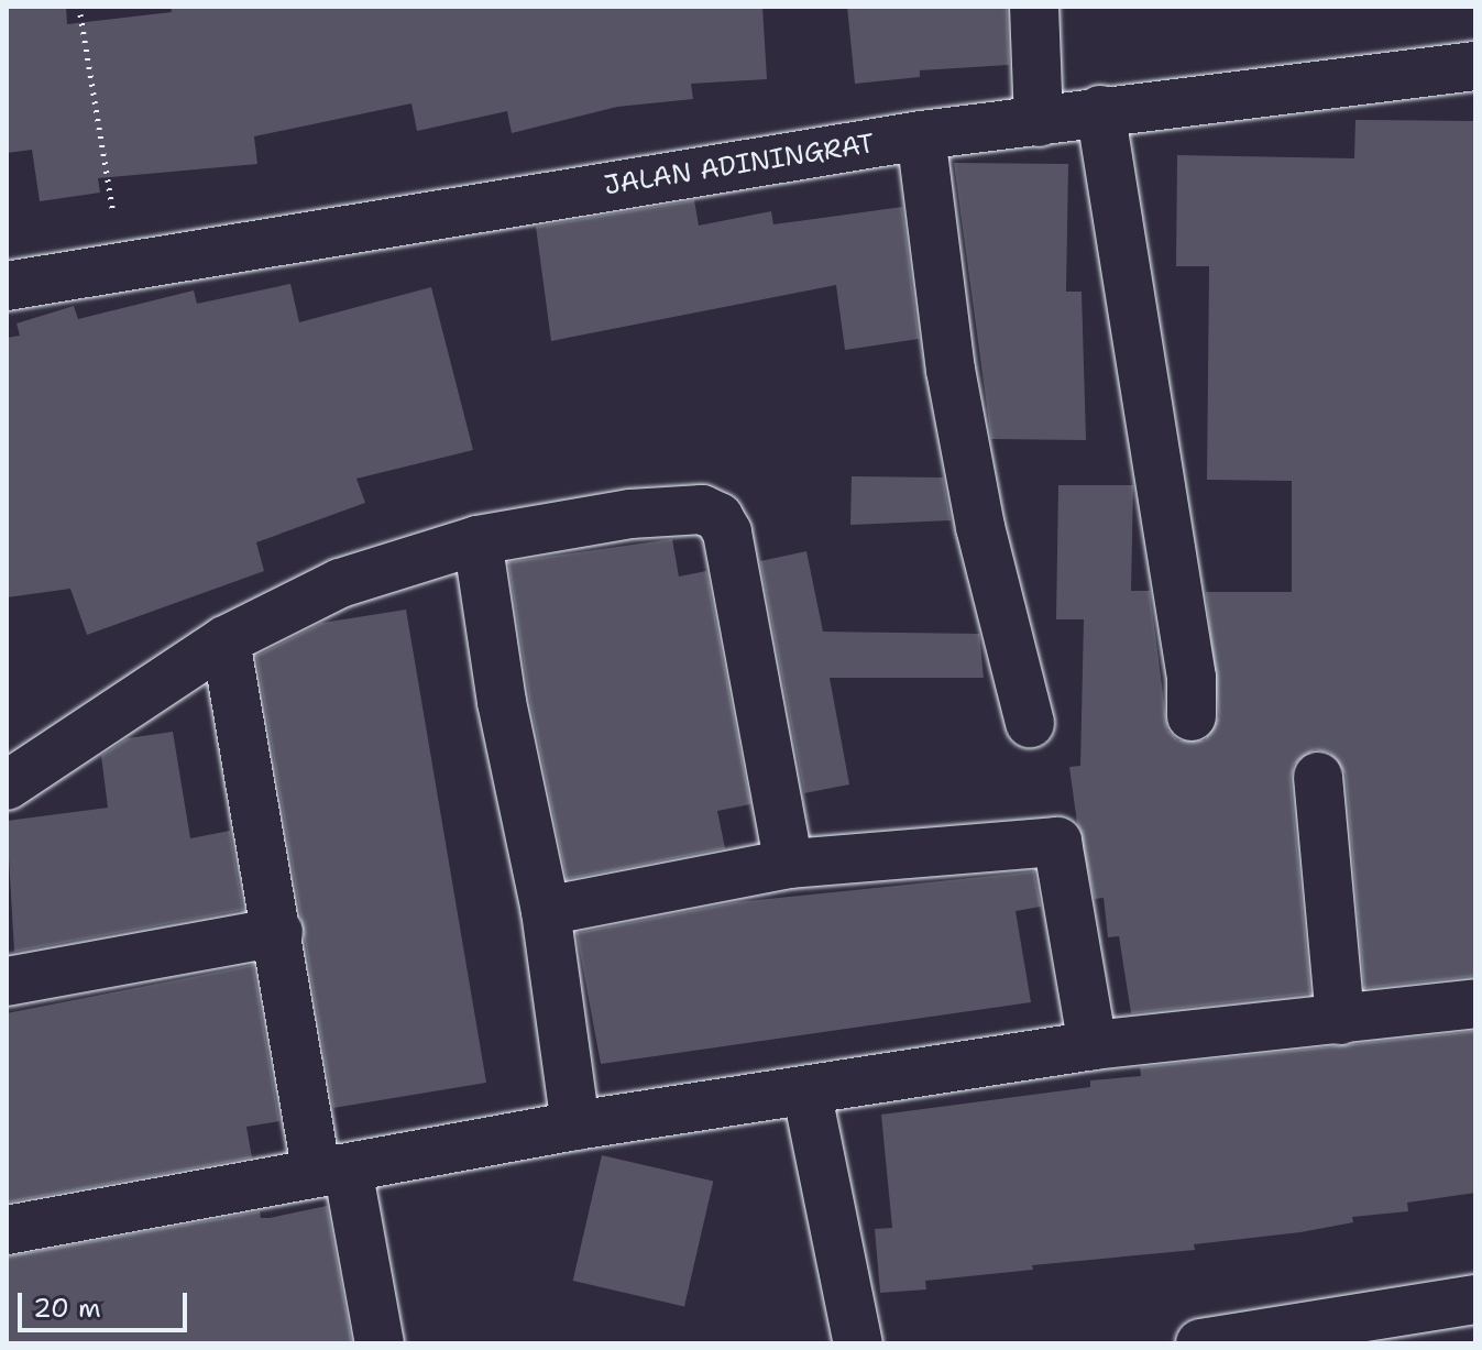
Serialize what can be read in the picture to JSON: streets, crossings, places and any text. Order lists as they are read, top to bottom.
{
  "streets": {
    "street": ["JALAN ADININGRAT"]
  },
  "scale_bar": "20 m"
}
